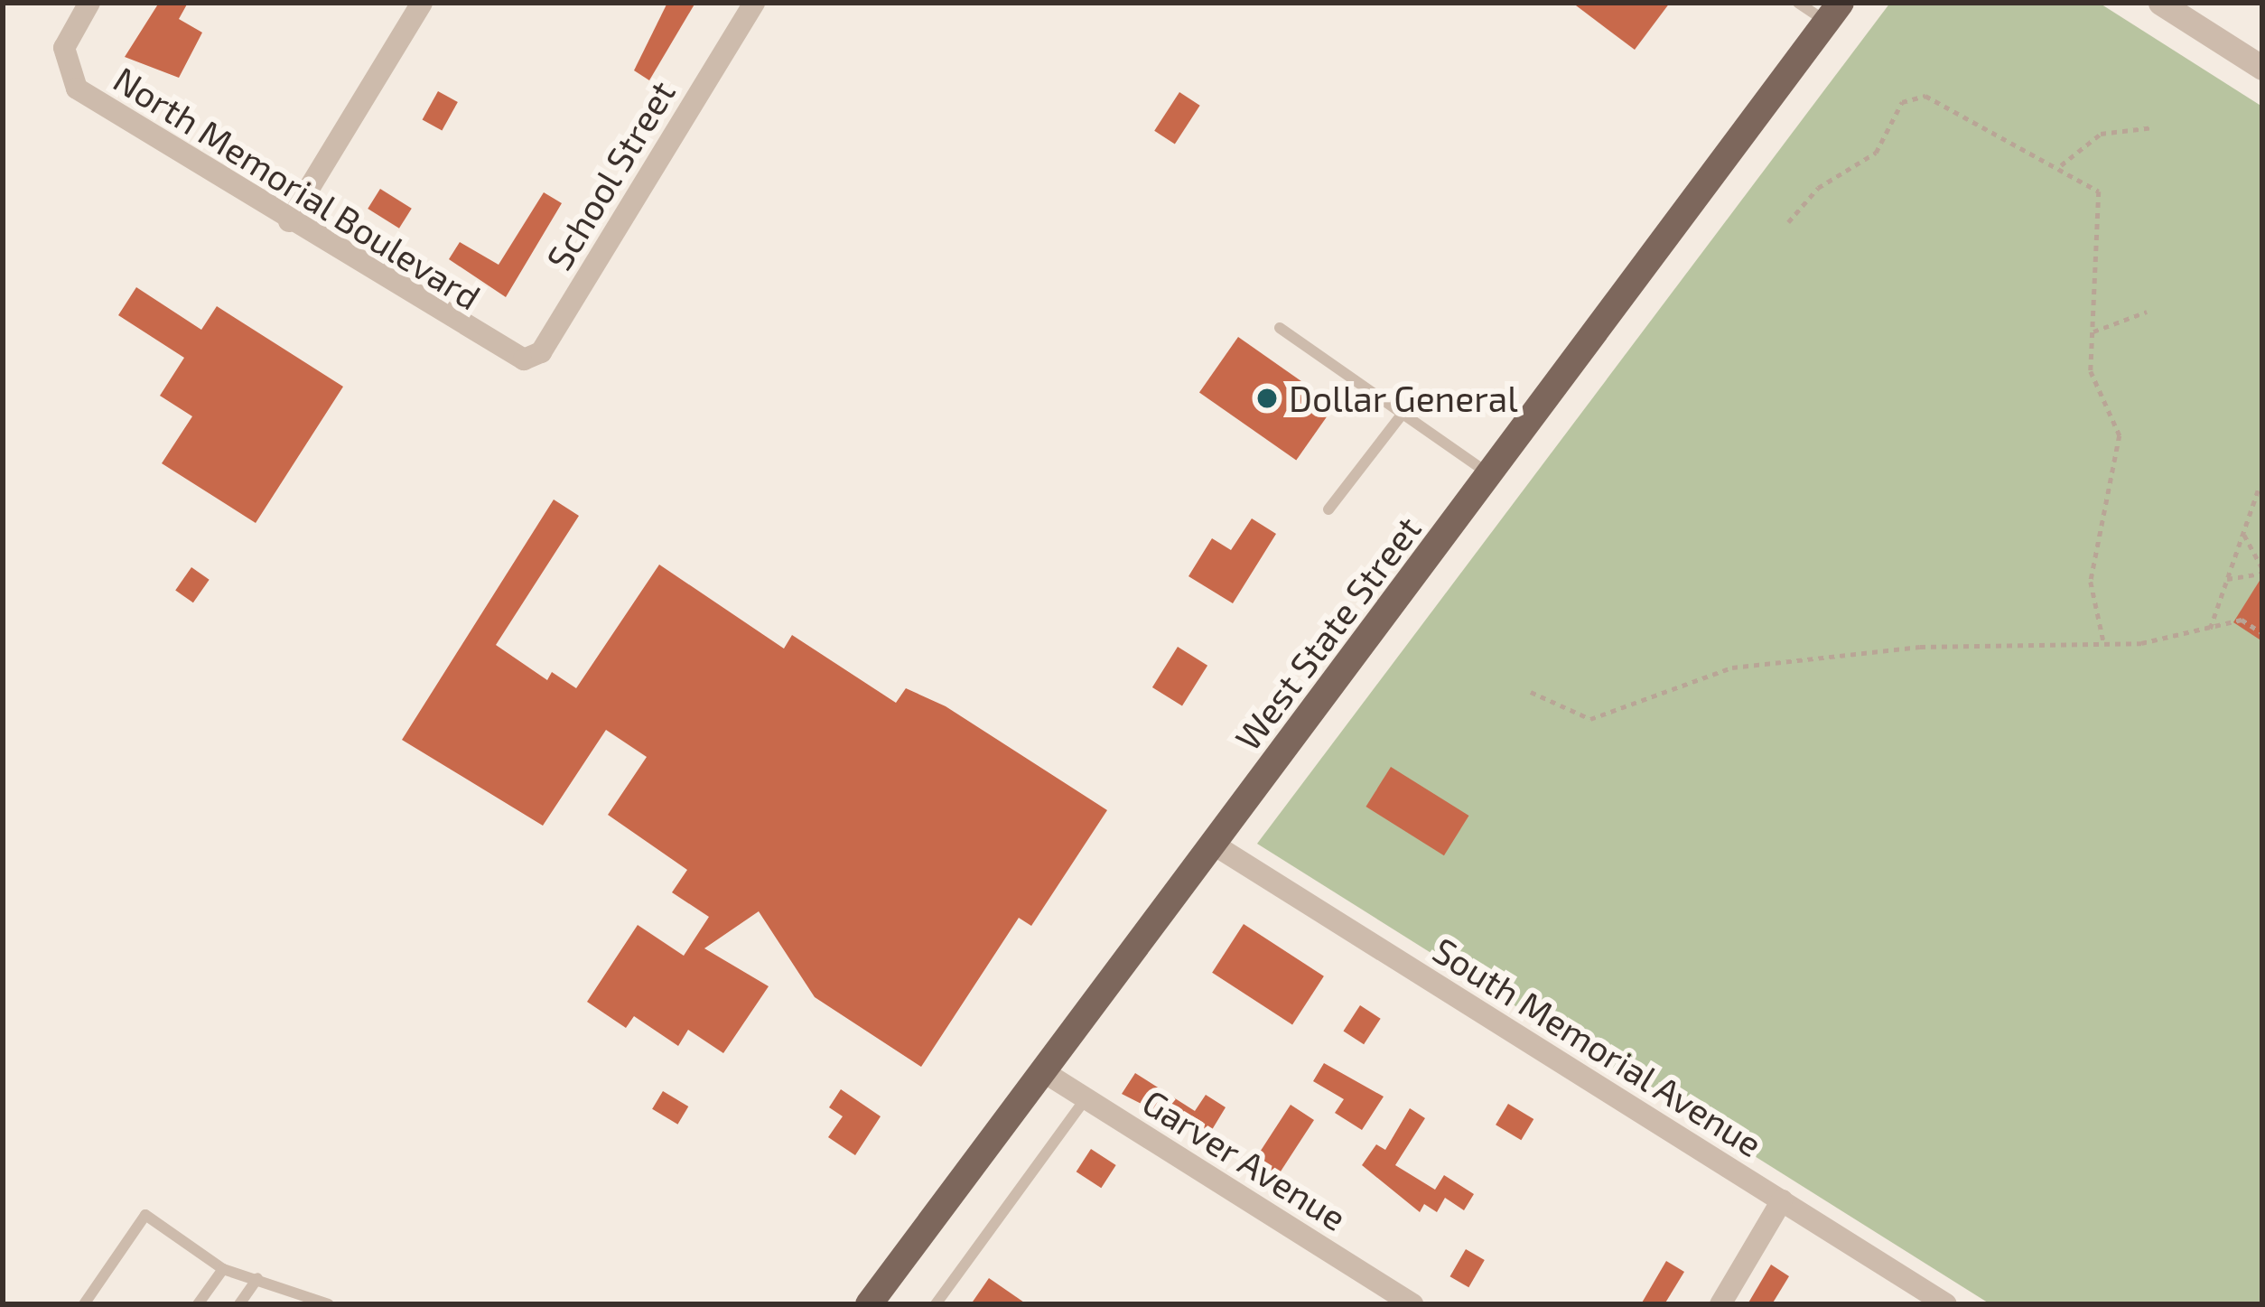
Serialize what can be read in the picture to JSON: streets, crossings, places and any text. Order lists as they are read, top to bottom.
{
  "streets": {
    "main road": ["West State Street"],
    "street": [
      "School Street",
      "North Memorial Boulevard",
      "South Memorial Avenue",
      "Garver Avenue"
    ]
  },
  "crossings": [
    ["School Street", "North Memorial Boulevard"],
    ["West State Street", "South Memorial Avenue"],
    ["West State Street", "Garver Avenue"]
  ],
  "places": ["Dollar General"]
}
